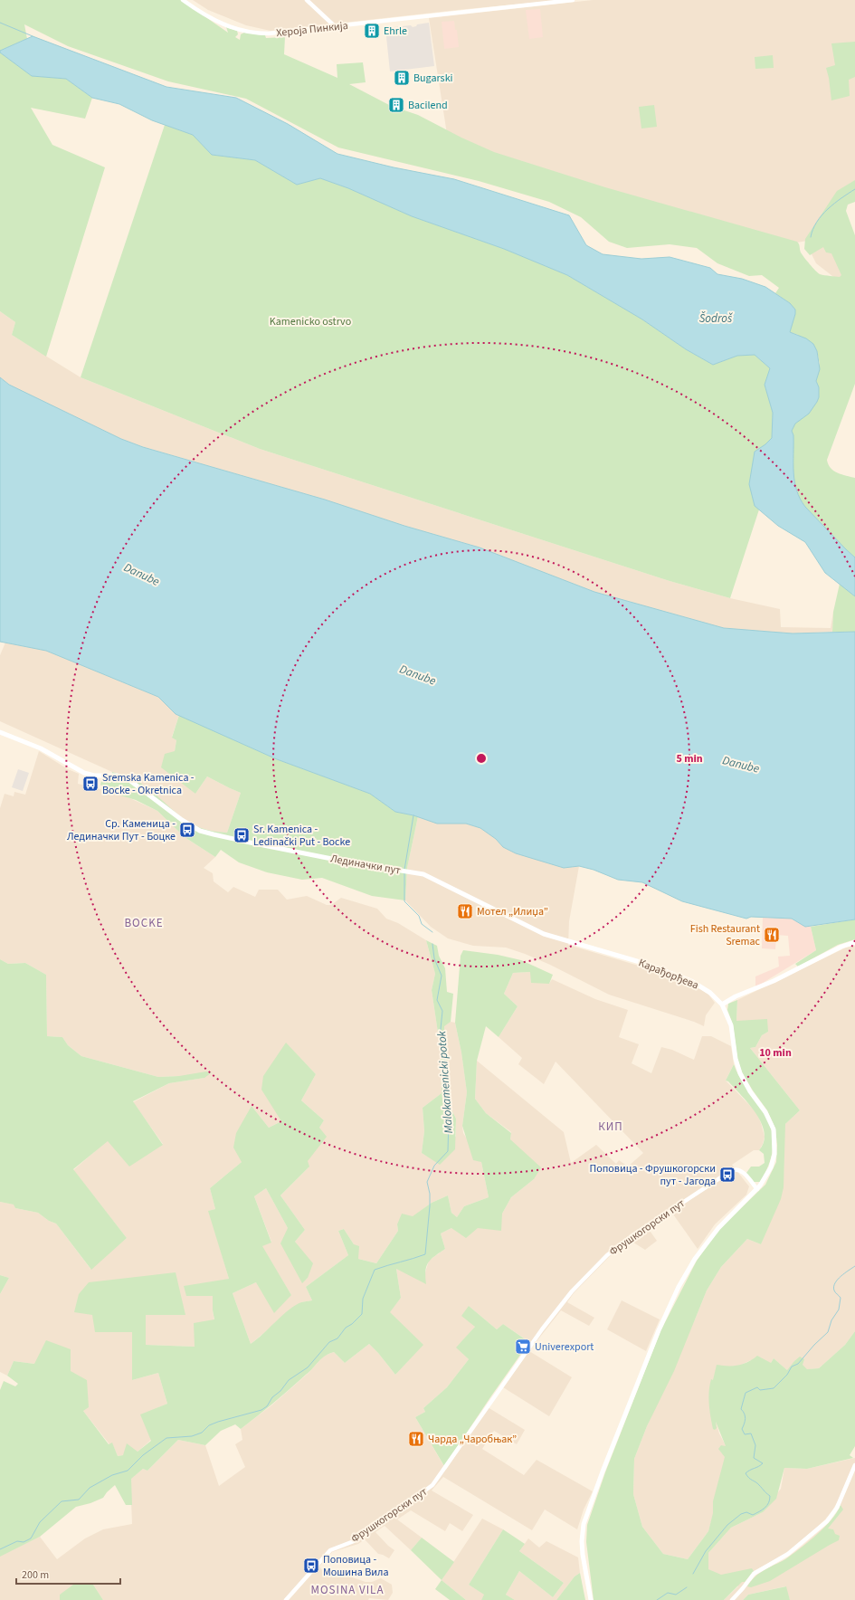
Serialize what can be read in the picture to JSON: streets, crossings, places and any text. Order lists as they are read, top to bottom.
{
  "streets": {
    "main road": ["Лединачки пут", "Карађорђева"],
    "street": ["Хероја Пинкија", "Фрушкогорски пут"]
  },
  "crossings": [
    ["Лединачки пут", "Карађорђева"]
  ],
  "districts": ["BOCKE", "КИП", "MOSINA VILA"],
  "water": ["Šodroš", "Danube", "Malokamenicki potok"],
  "parks": ["Kamenicko ostrvo"],
  "places": {
    "building": ["Ehrle", "Bugarski", "Bacilend"],
    "bus stop": [
      "Sremska Kamenica - Bocke - Okretnica",
      "Ср. Каменица - Лединачки Пут - Боцке",
      "Sr. Kamenica - Ledinački Put - Bocke",
      "Поповица - Фрушкогорски пут - Јагода",
      "Поповица - Мошина Вила"
    ],
    "restaurant": ["Мотел „Илиџа”", "Fish Restaurant Sremac", "Чарда „Чаробњак”"],
    "supermarket": ["Univerexport"]
  },
  "scale_bar": "200 m",
  "rings": ["5 min", "10 min"]
}
